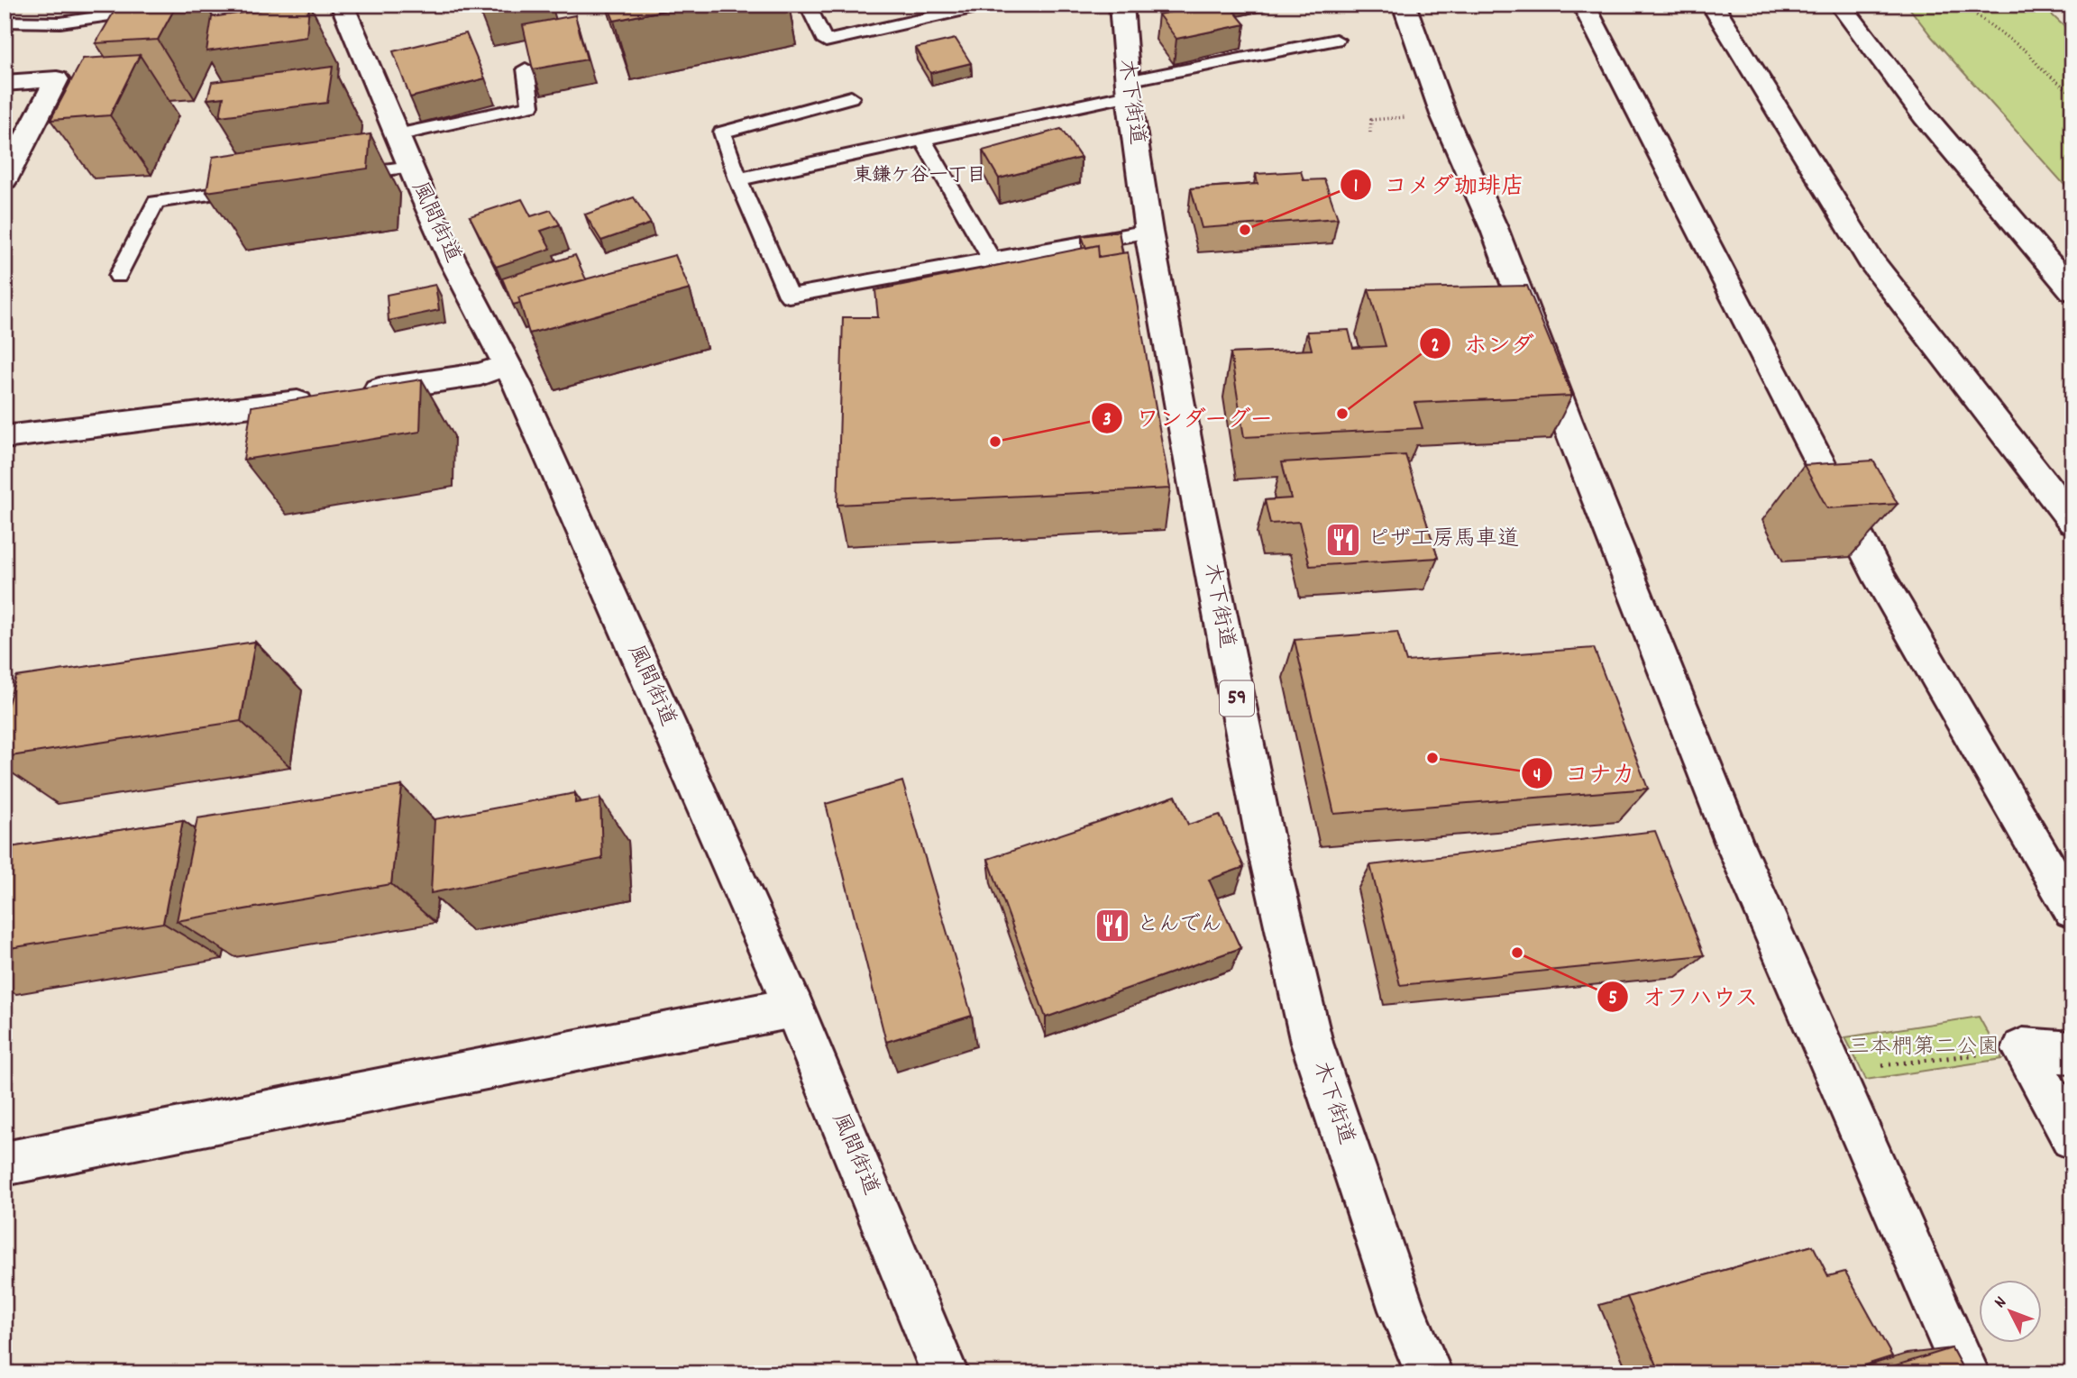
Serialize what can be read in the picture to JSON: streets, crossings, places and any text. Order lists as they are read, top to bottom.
{
  "streets": {
    "street": ["木下街道", "風間街道", "59"]
  },
  "districts": ["東鎌ケ谷一丁目"],
  "parks": ["三本椚第二公園"],
  "places": {
    "other": [
      "コメダ珈琲店",
      "ホンダ",
      "ワンダーグー",
      "コナカ",
      "オフハウス"
    ],
    "restaurant": ["ピザ工房馬車道", "とんでん"]
  },
  "north": "top left"
}
